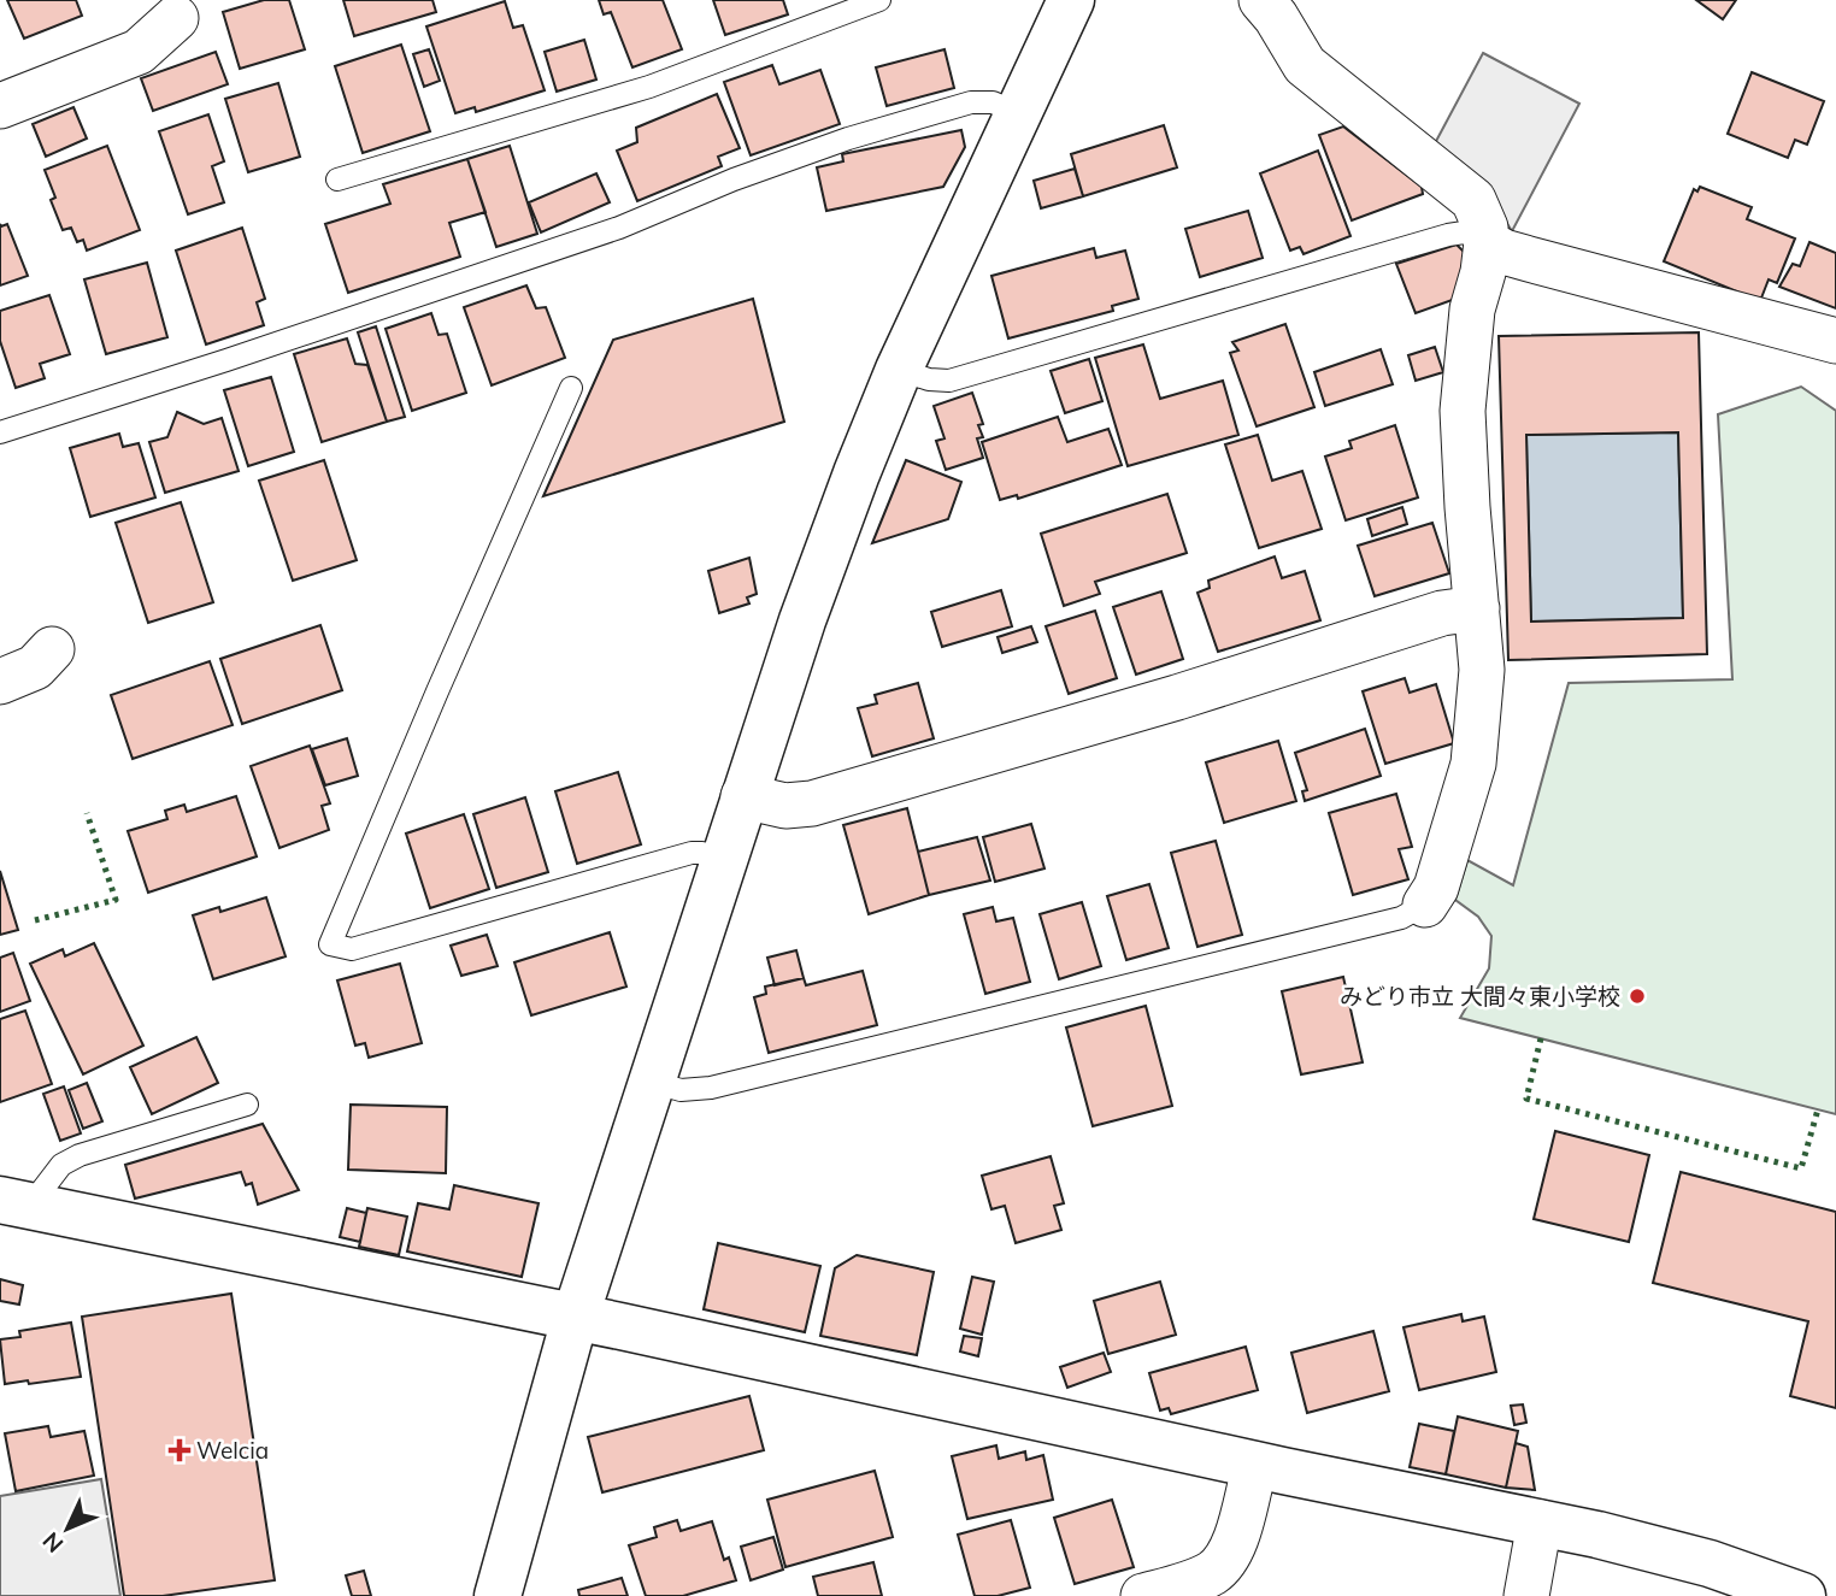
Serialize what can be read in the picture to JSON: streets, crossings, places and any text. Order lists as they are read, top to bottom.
{
  "places": {
    "other": ["みどり市立 大間々東小学校"],
    "health": ["Welcia"]
  },
  "north": "bottom left"
}
